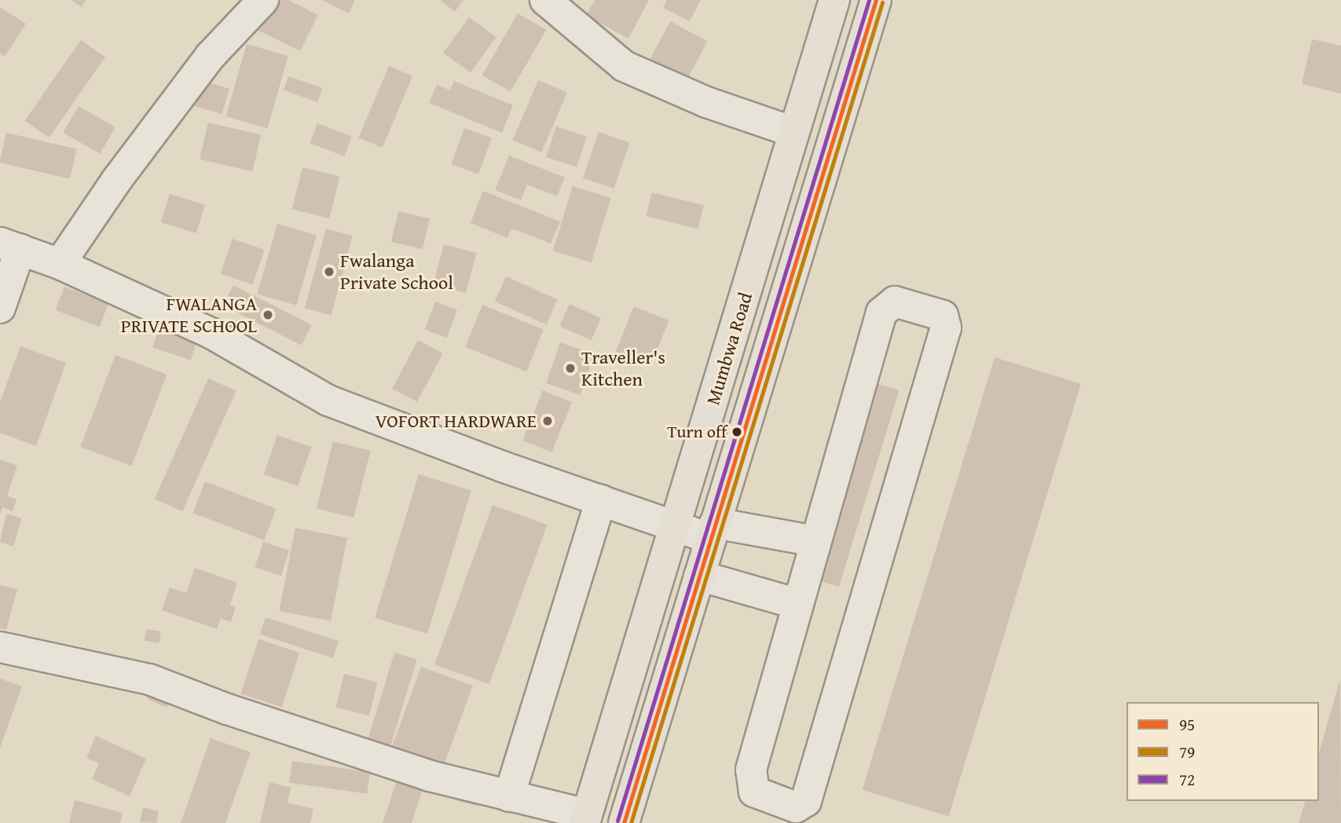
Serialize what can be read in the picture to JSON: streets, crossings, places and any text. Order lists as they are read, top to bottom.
{
  "streets": {
    "main road": ["Mumbwa Road"]
  },
  "places": [
    "Fwalanga Private School",
    "FWALANGA PRIVATE SCHOOL",
    "Traveller's Kitchen",
    "VOFORT HARDWARE",
    "Turn off"
  ],
  "lines": ["transit line 95", "transit line 72", "transit line 79"],
  "legend": ["95", "79", "72"]
}
